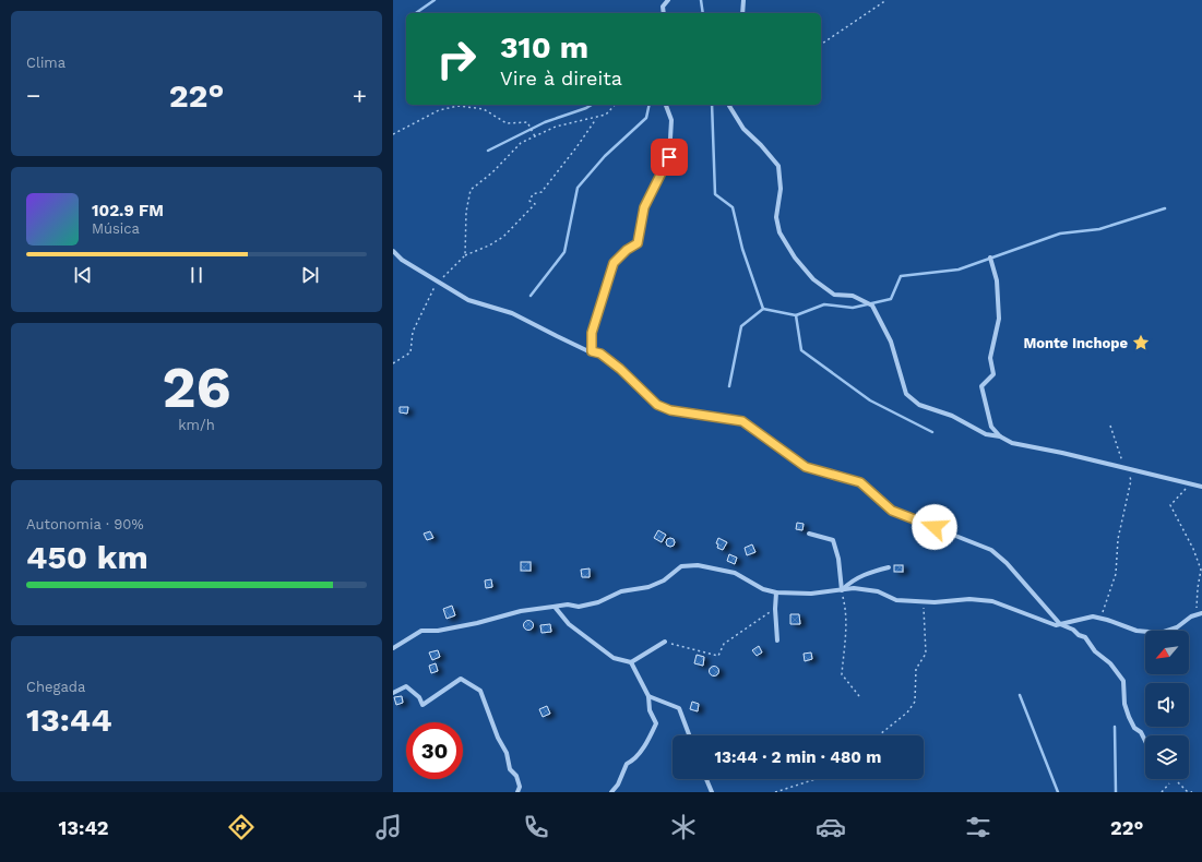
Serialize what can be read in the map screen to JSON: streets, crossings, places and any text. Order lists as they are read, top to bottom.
{
  "places": {
    "place": ["Monte Inchope"]
  },
  "north": "bottom left",
  "page": {
    "tile": [
      "Clima",
      ["26", "km/h"],
      ["Autonomia · 90%", "450 km"],
      ["Chegada", "13:44"]
    ],
    "turn": ["310 m", "Vire à direita"],
    "heat": ["−", "22°", "+"],
    "song": ["102.9 FM", "Música"],
    "limit": "30",
    "trip": "13:44 · 2 min · 480 m",
    "tabs": ["13:42", "22°"]
  }
}
